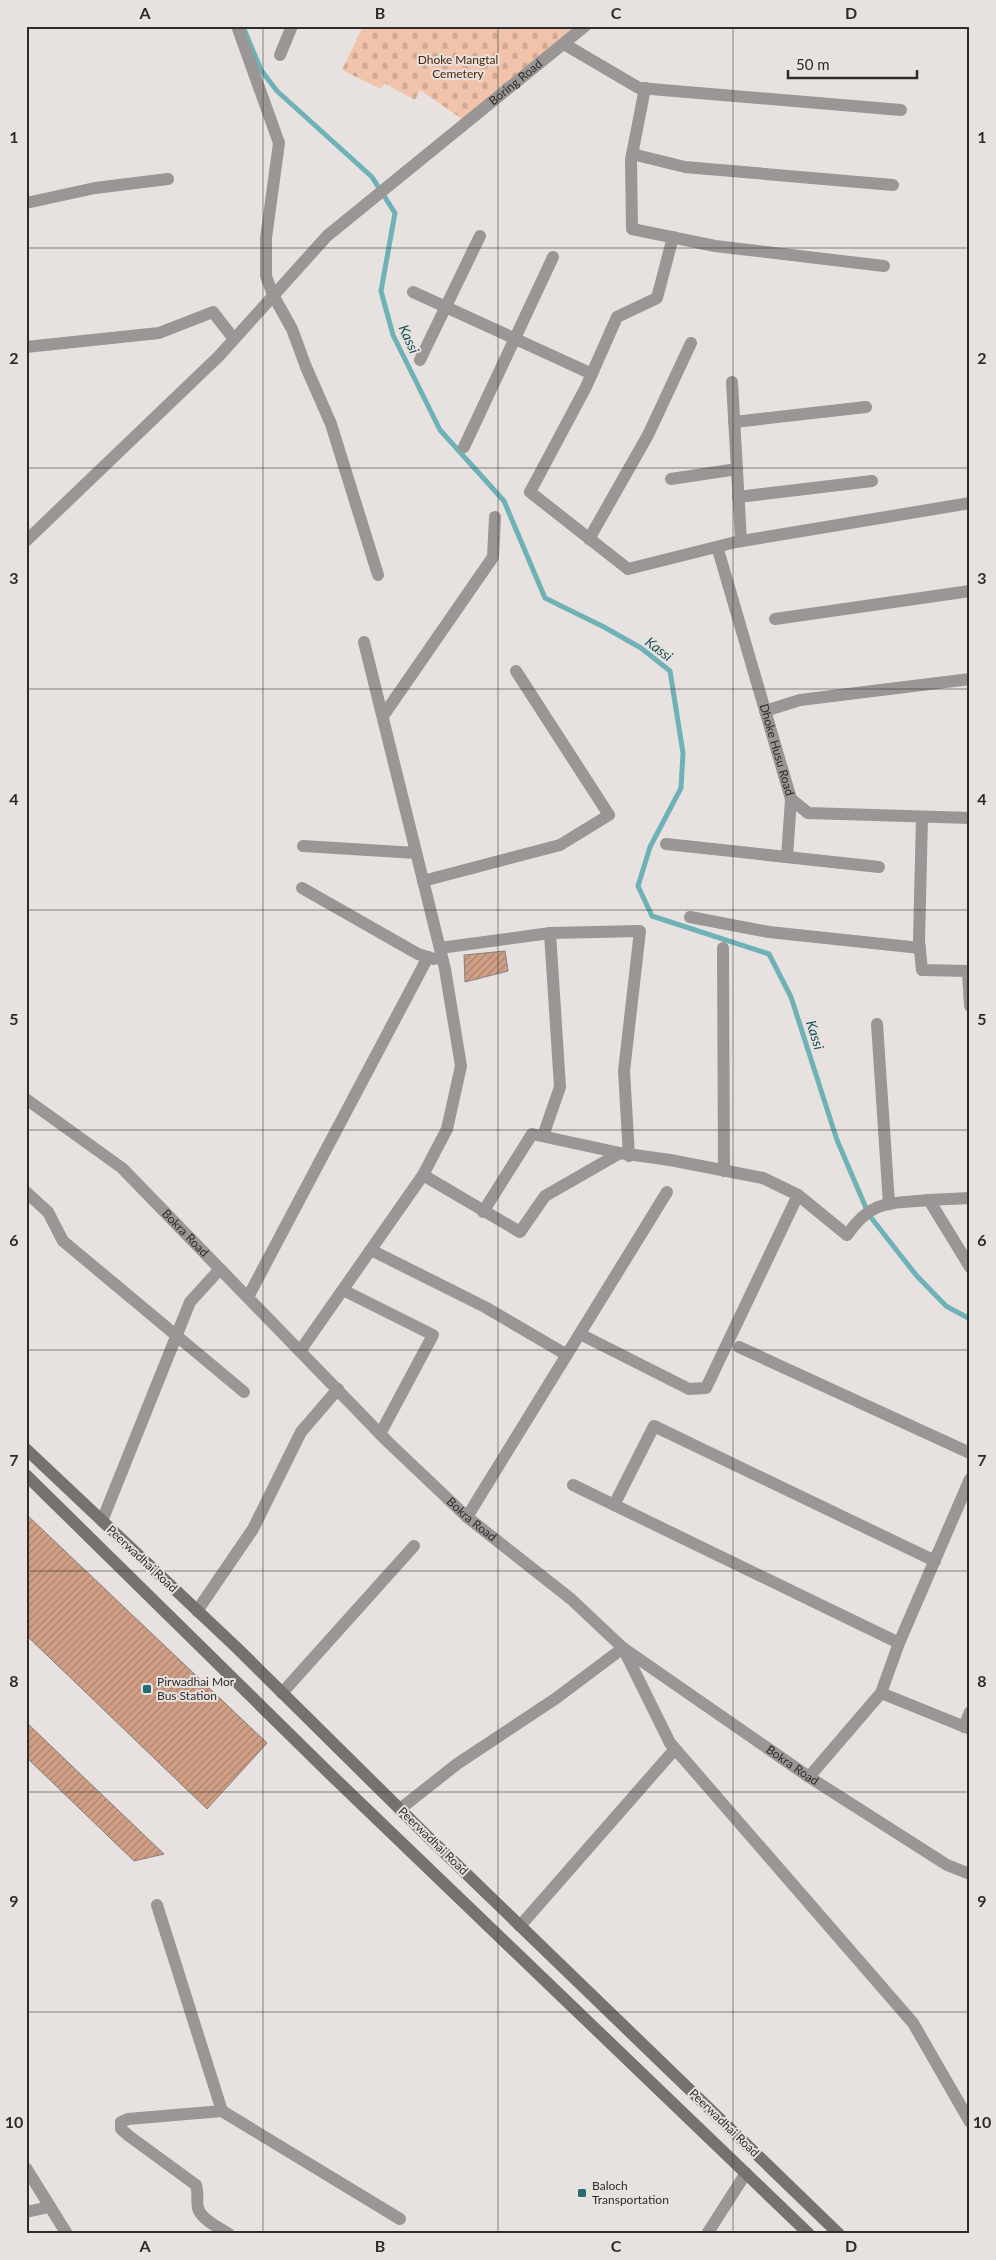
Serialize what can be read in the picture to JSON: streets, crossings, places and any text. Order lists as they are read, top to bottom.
{
  "streets": {
    "main road": ["Peerwadhai Road"],
    "street": ["Boring Road", "Dhoke Husu Road", "Bokra Road"]
  },
  "water": ["Kassi"],
  "parks": ["Dhoke Mangtal Cemetery"],
  "places": {
    "transit": ["Pirwadhai Mor Bus Station", "Baloch Transportation"]
  },
  "scale_bar": "50 m",
  "grid": {
    "columns": [
      "A",
      "B",
      "C",
      "D"
    ],
    "rows": [
      "1",
      "2",
      "3",
      "4",
      "5",
      "6",
      "7",
      "8",
      "9",
      "10"
    ]
  }
}
